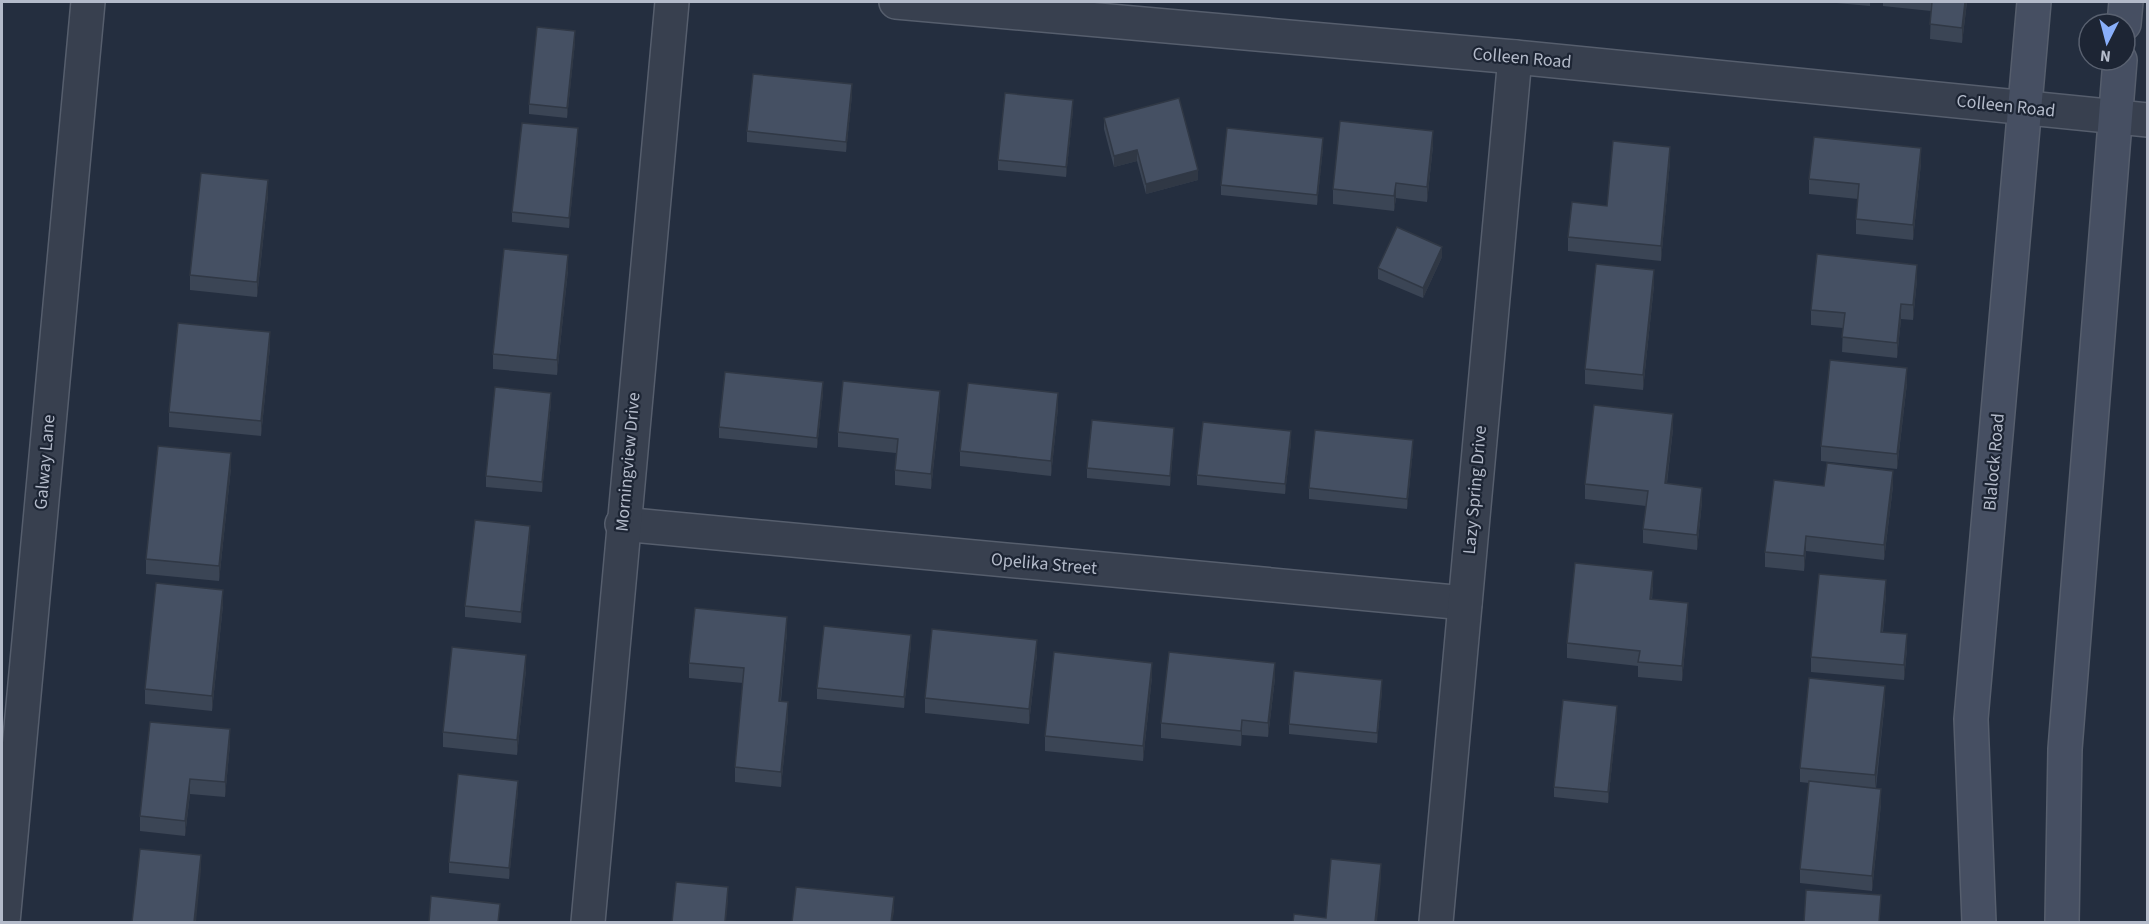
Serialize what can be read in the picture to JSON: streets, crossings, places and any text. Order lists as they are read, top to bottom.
{
  "streets": {
    "main road": ["Blalock Road"],
    "street": [
      "Colleen Road",
      "Galway Lane",
      "Morningview Drive",
      "Lazy Spring Drive",
      "Opelika Street"
    ]
  },
  "crossings": [
    ["Colleen Road", "Blalock Road"],
    ["Colleen Road", "Lazy Spring Drive"],
    ["Morningview Drive", "Opelika Street"],
    ["Lazy Spring Drive", "Opelika Street"]
  ],
  "north": "bottom"
}
